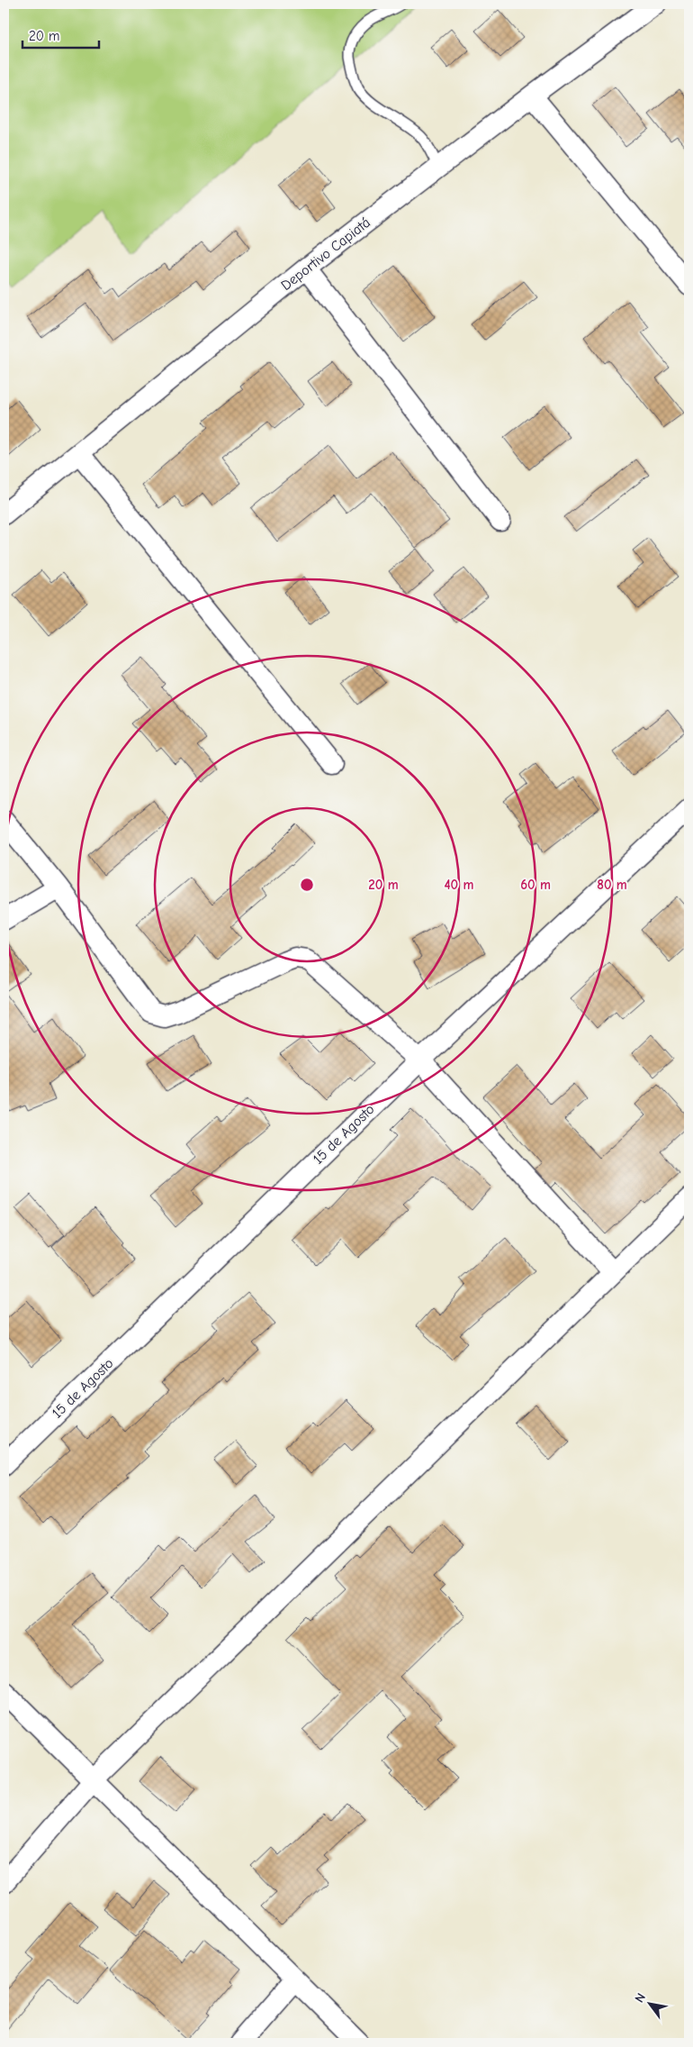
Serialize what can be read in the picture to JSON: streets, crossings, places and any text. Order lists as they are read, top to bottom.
{
  "streets": {
    "street": ["Deportivo Capiatá", "15 de Agosto"]
  },
  "scale_bar": "20 m",
  "north": "top left",
  "rings": [
    "20 m",
    "40 m",
    "60 m",
    "80 m"
  ]
}
